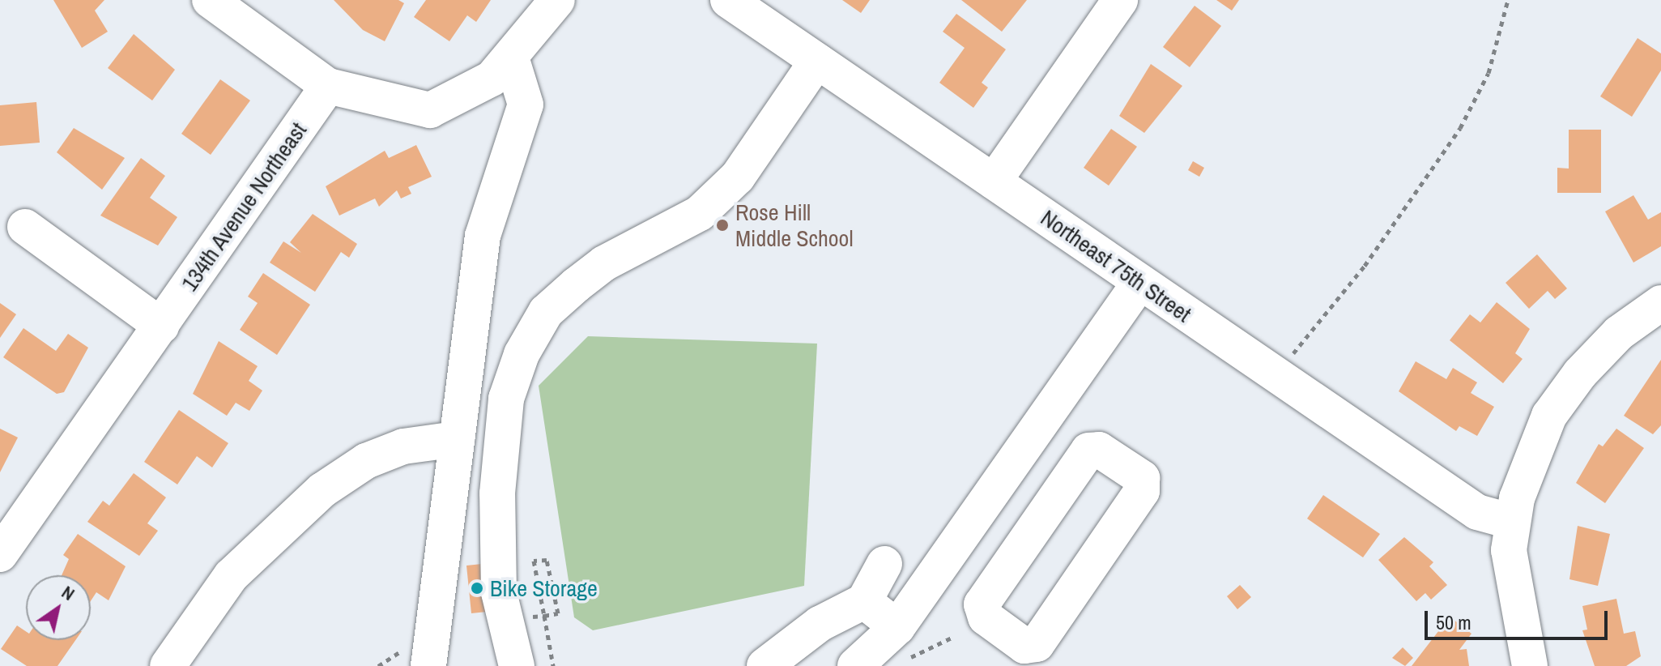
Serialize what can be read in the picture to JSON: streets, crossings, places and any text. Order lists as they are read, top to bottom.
{
  "streets": {
    "street": ["134th Avenue Northeast", "Northeast 75th Street"]
  },
  "places": ["Rose Hill Middle School", "Bike Storage"],
  "scale_bar": "50 m",
  "north": "top right"
}
